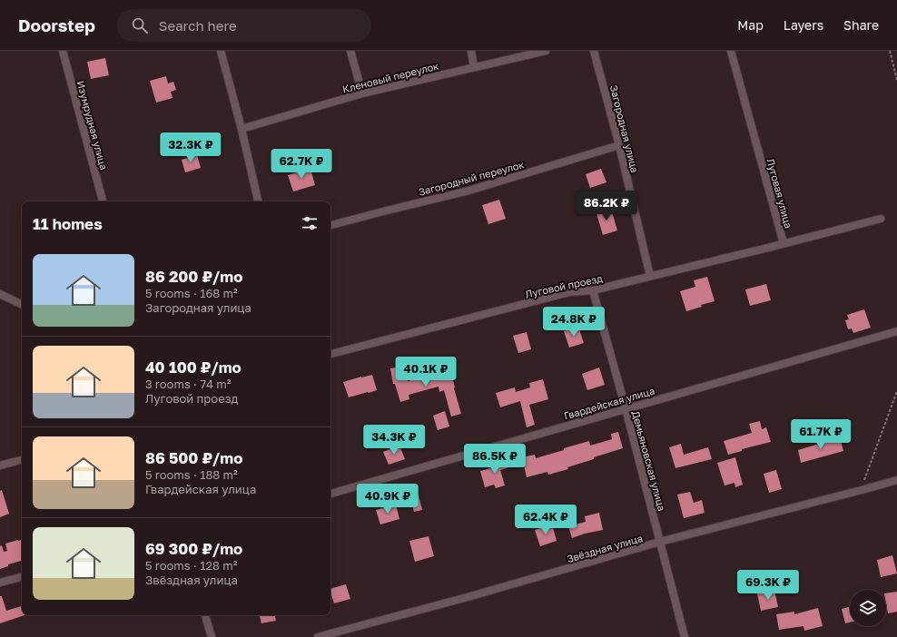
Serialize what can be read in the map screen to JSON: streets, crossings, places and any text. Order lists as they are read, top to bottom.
{
  "streets": {
    "street": [
      "Кленовый переулок",
      "Изумрудная улица",
      "Загородная улица",
      "Загородный переулок",
      "Луговая улица",
      "Луговой проезд",
      "Гвардейская улица",
      "Демьяновская улица",
      "Звёздная улица"
    ]
  },
  "crossings": [
    ["Загородная улица", "Загородный переулок"],
    ["Загородная улица", "Луговой проезд"],
    ["Луговая улица", "Луговой проезд"],
    ["Луговой проезд", "Демьяновская улица"],
    ["Гвардейская улица", "Демьяновская улица"],
    ["Демьяновская улица", "Звёздная улица"]
  ],
  "page": {
    "header": "Doorstep",
    "search": "Search here",
    "nav": ["Map", "Layers", "Share"],
    "price": [
      "32.3K ₽",
      "62.7K ₽",
      "86.2K ₽",
      "24.8K ₽",
      "40.1K ₽",
      "61.7K ₽",
      "34.3K ₽",
      "86.5K ₽",
      "40.9K ₽",
      "62.4K ₽",
      "69.3K ₽"
    ],
    "heading": "11 homes",
    "list": [
      {
        "name": "86 200 ₽/mo",
        "note": "5 rooms · 168 m² · Загородная улица"
      },
      {
        "name": "40 100 ₽/mo",
        "note": "3 rooms · 74 m² · Луговой проезд"
      },
      {
        "name": "86 500 ₽/mo",
        "note": "5 rooms · 188 m² · Гвардейская улица"
      },
      {
        "name": "69 300 ₽/mo",
        "note": "5 rooms · 128 m² · Звёздная улица"
      }
    ]
  }
}
